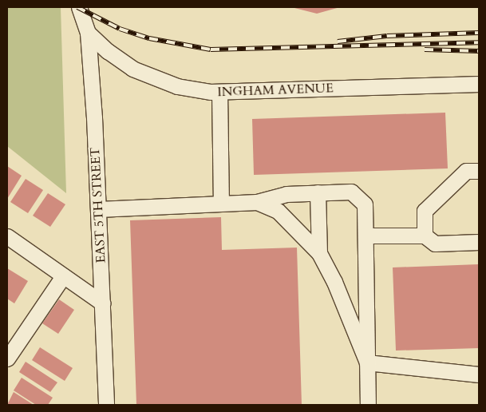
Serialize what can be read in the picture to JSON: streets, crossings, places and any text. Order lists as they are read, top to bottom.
{
  "streets": {
    "street": ["INGHAM AVENUE", "EAST 5TH STREET"]
  },
  "crossings": [
    ["INGHAM AVENUE", "EAST 5TH STREET"]
  ]
}
